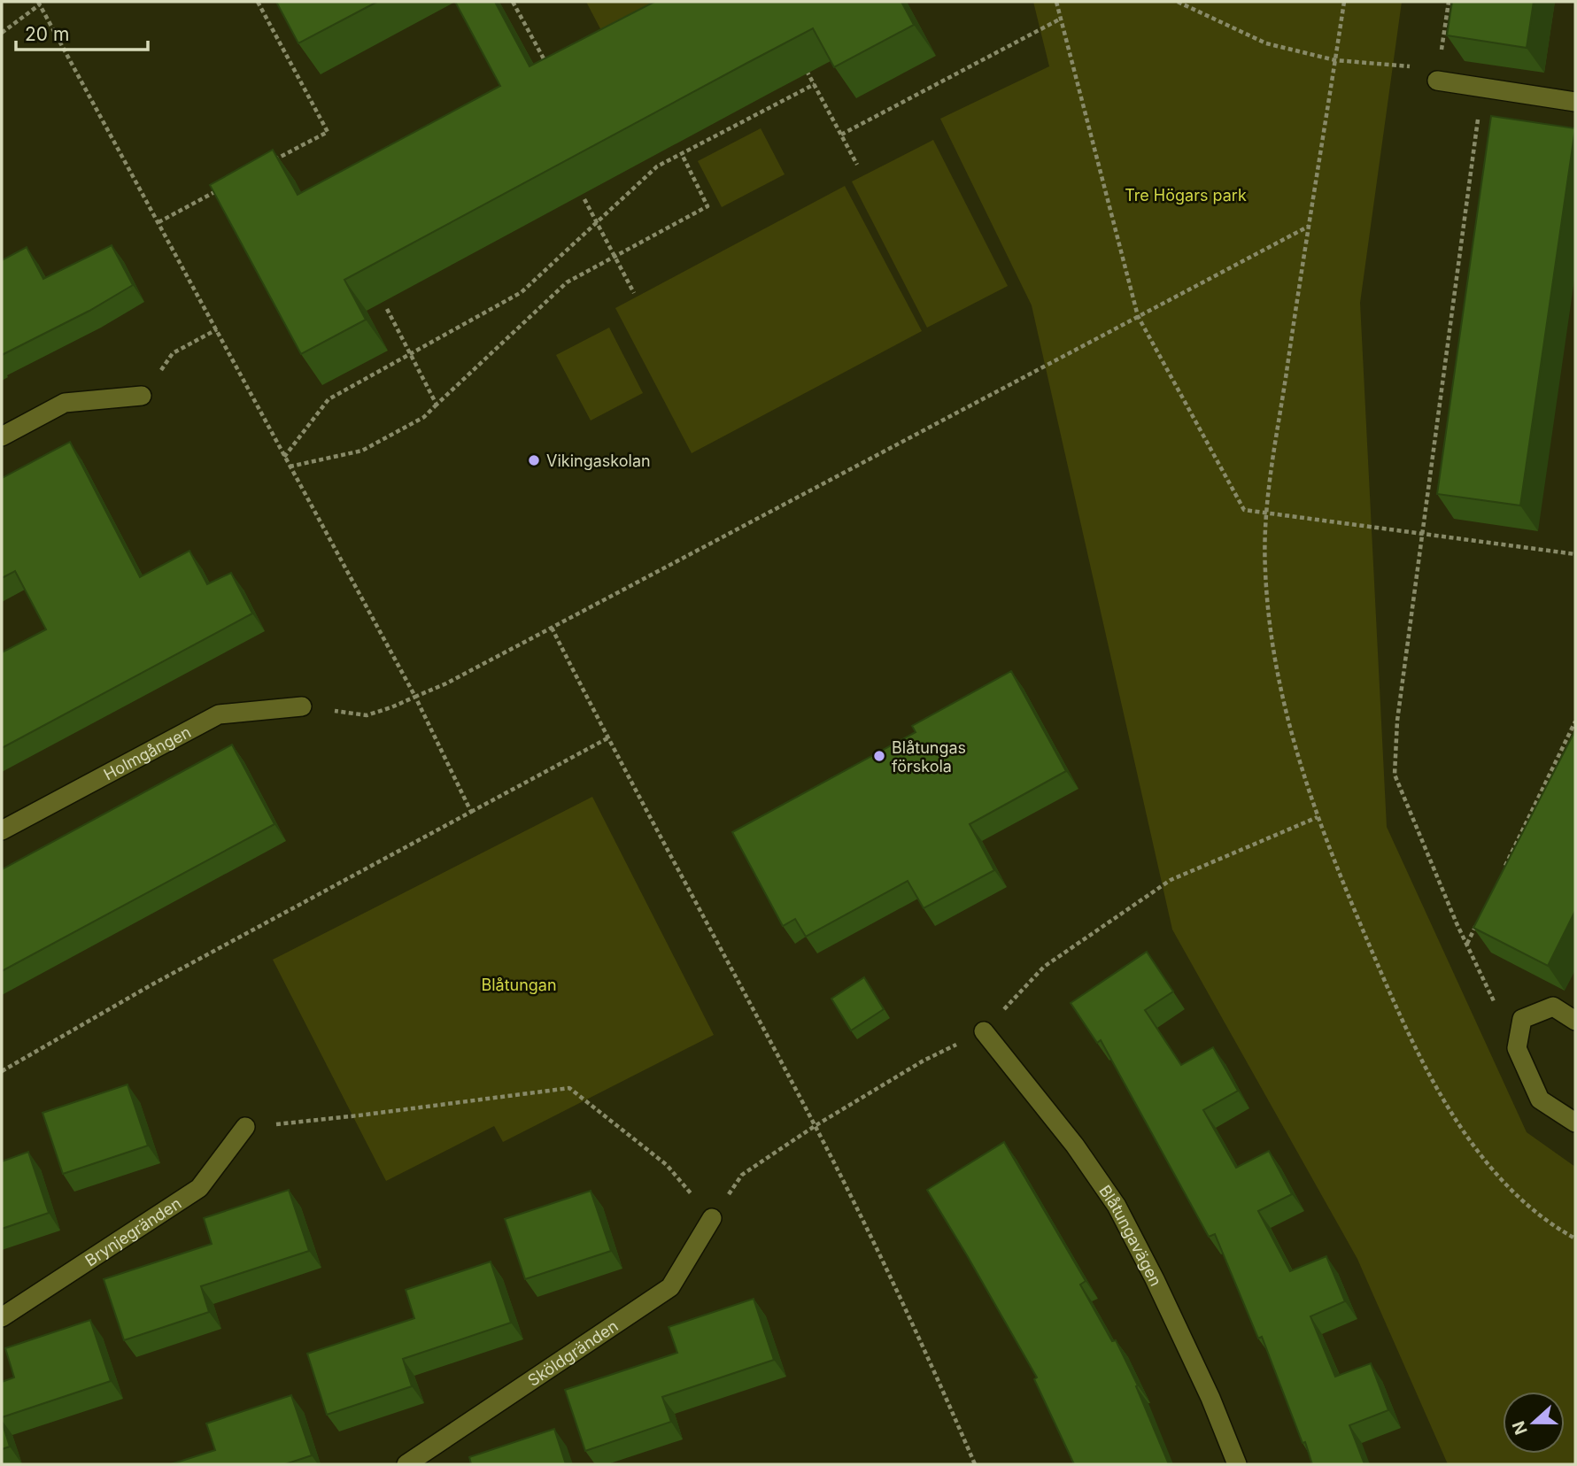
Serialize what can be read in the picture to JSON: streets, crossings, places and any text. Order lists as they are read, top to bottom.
{
  "streets": {
    "street": [
      "Holmgången",
      "Brynjegränden",
      "Blåtungavägen",
      "Sköldgränden"
    ]
  },
  "parks": ["Tre Högars park", "Blåtungan"],
  "places": ["Vikingaskolan", "Blåtungas förskola"],
  "scale_bar": "20 m",
  "north": "left"
}
